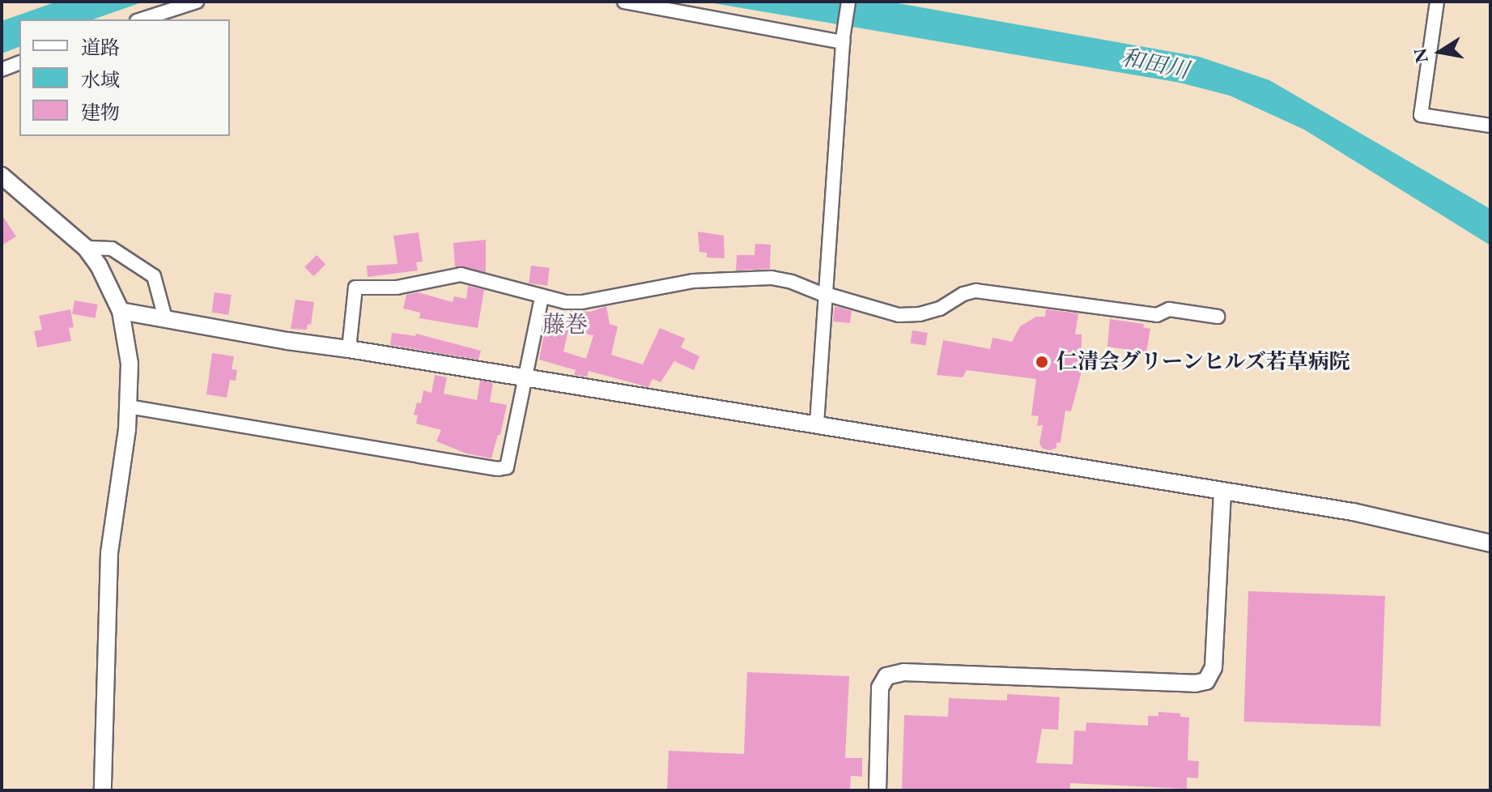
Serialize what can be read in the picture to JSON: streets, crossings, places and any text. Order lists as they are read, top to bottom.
{
  "districts": ["藤巻"],
  "water": ["和田川"],
  "places": ["仁清会グリーンヒルズ若草病院"],
  "legend": ["道路", "水域", "建物"],
  "north": "left"
}
